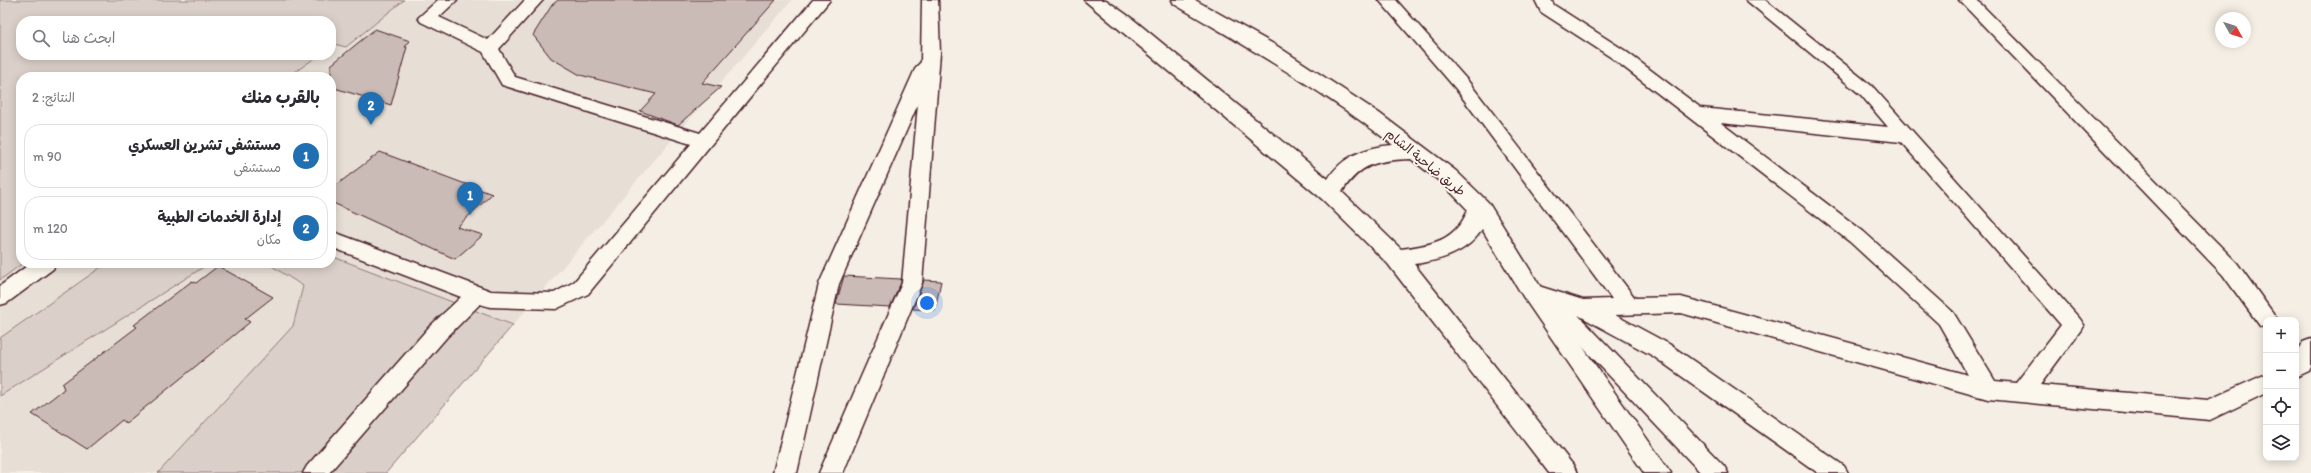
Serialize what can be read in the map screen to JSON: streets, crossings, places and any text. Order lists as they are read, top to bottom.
{
  "streets": {
    "main road": ["طريق ضاحية الشام"]
  },
  "north": "bottom right",
  "page": {
    "search": "ابحث هنا",
    "heading": ["بالقرب منك", "النتائج: 2"],
    "pins": ["2", "1"],
    "list": [
      {
        "mark": "1",
        "name": "مستشفى تشرين العسكري",
        "note": "مستشفى",
        "value": "90 m"
      },
      {
        "mark": "2",
        "name": "إدارة الخدمات الطبية",
        "note": "مكان",
        "value": "120 m"
      }
    ],
    "map_buttons": ["+", "−"]
  }
}
